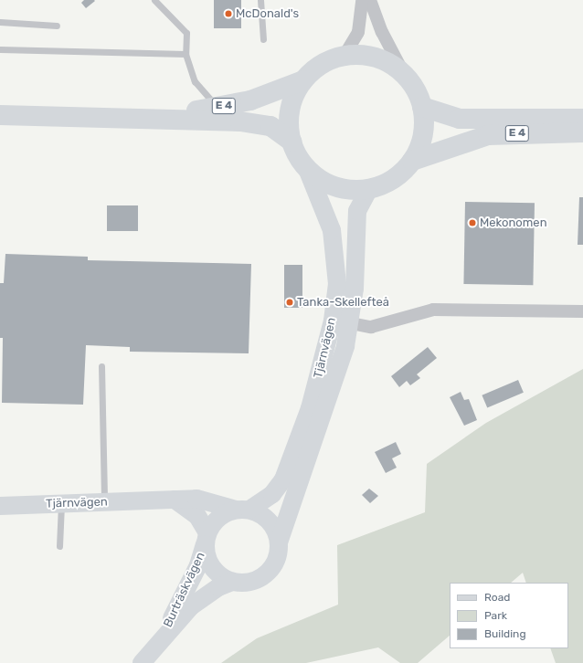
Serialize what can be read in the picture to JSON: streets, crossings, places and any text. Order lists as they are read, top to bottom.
{
  "streets": {
    "highway": ["E 4"],
    "main road": ["Tjärnvägen", "Burträskvägen"]
  },
  "crossings": [
    ["Tjärnvägen", "Burträskvägen"]
  ],
  "places": ["McDonald's", "Mekonomen", "Tanka-Skellefteå"],
  "legend": ["Road", "Park", "Building"]
}
